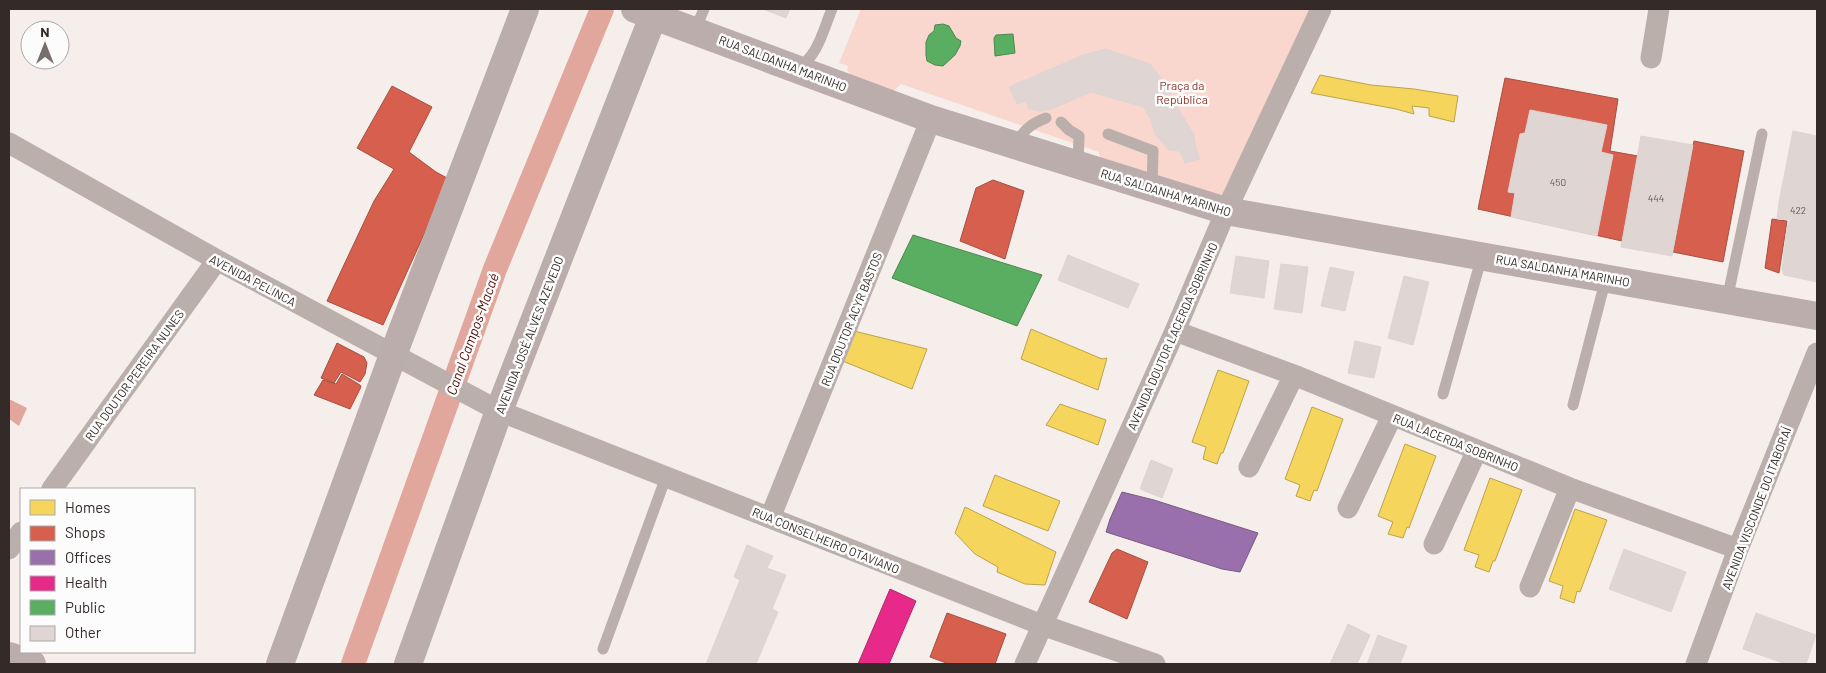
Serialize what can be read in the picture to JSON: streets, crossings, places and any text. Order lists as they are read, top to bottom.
{
  "streets": {
    "main road": ["RUA SALDANHA MARINHO", "AVENIDA JOSÉ ALVES AZEVEDO"],
    "street": [
      "AVENIDA PELINCA",
      "RUA DOUTOR ACYR BASTOS",
      "AVENIDA DOUTOR LACERDA SOBRINHO",
      "RUA DOUTOR PEREIRA NUNES",
      "RUA LACERDA SOBRINHO",
      "AVENIDA VISCONDE DO ITABORAÍ",
      "RUA CONSELHEIRO OTAVIANO"
    ]
  },
  "crossings": [
    ["RUA SALDANHA MARINHO", "RUA DOUTOR ACYR BASTOS"],
    ["RUA SALDANHA MARINHO", "AVENIDA JOSÉ ALVES AZEVEDO"],
    ["RUA SALDANHA MARINHO", "AVENIDA DOUTOR LACERDA SOBRINHO"],
    ["AVENIDA PELINCA", "AVENIDA JOSÉ ALVES AZEVEDO"],
    ["AVENIDA PELINCA", "RUA DOUTOR PEREIRA NUNES"],
    ["AVENIDA PELINCA", "RUA CONSELHEIRO OTAVIANO"],
    ["RUA DOUTOR ACYR BASTOS", "RUA CONSELHEIRO OTAVIANO"],
    ["AVENIDA JOSÉ ALVES AZEVEDO", "RUA CONSELHEIRO OTAVIANO"],
    ["AVENIDA DOUTOR LACERDA SOBRINHO", "RUA LACERDA SOBRINHO"],
    ["AVENIDA DOUTOR LACERDA SOBRINHO", "RUA CONSELHEIRO OTAVIANO"],
    ["RUA LACERDA SOBRINHO", "AVENIDA VISCONDE DO ITABORAÍ"]
  ],
  "water": ["Canal Campos-Macaé"],
  "parks": ["Praça da República"],
  "house_numbers": ["450", "444", "422"],
  "legend": [
    "Homes",
    "Shops",
    "Offices",
    "Health",
    "Public",
    "Other"
  ],
  "north": "top"
}
